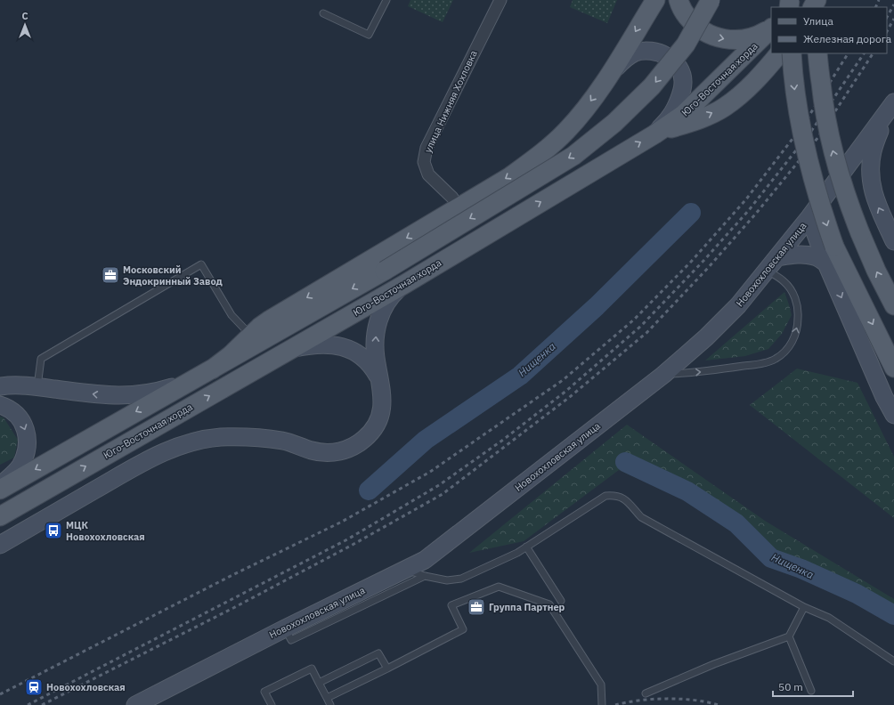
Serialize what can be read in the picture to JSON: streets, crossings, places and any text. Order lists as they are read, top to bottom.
{
  "streets": {
    "main road": ["Юго-Восточная хорда"],
    "street": ["улица Нижняя Хохловка", "Новохохловская улица"]
  },
  "water": ["Нищенка"],
  "places": {
    "office": ["Московский Эндокринный Завод", "Группа Партнер"],
    "bus stop": ["МЦК Новохохловская"],
    "station": ["Новохохловская"]
  },
  "legend": ["Улица", "Железная дорога"],
  "scale_bar": "50 m",
  "north": "top"
}
